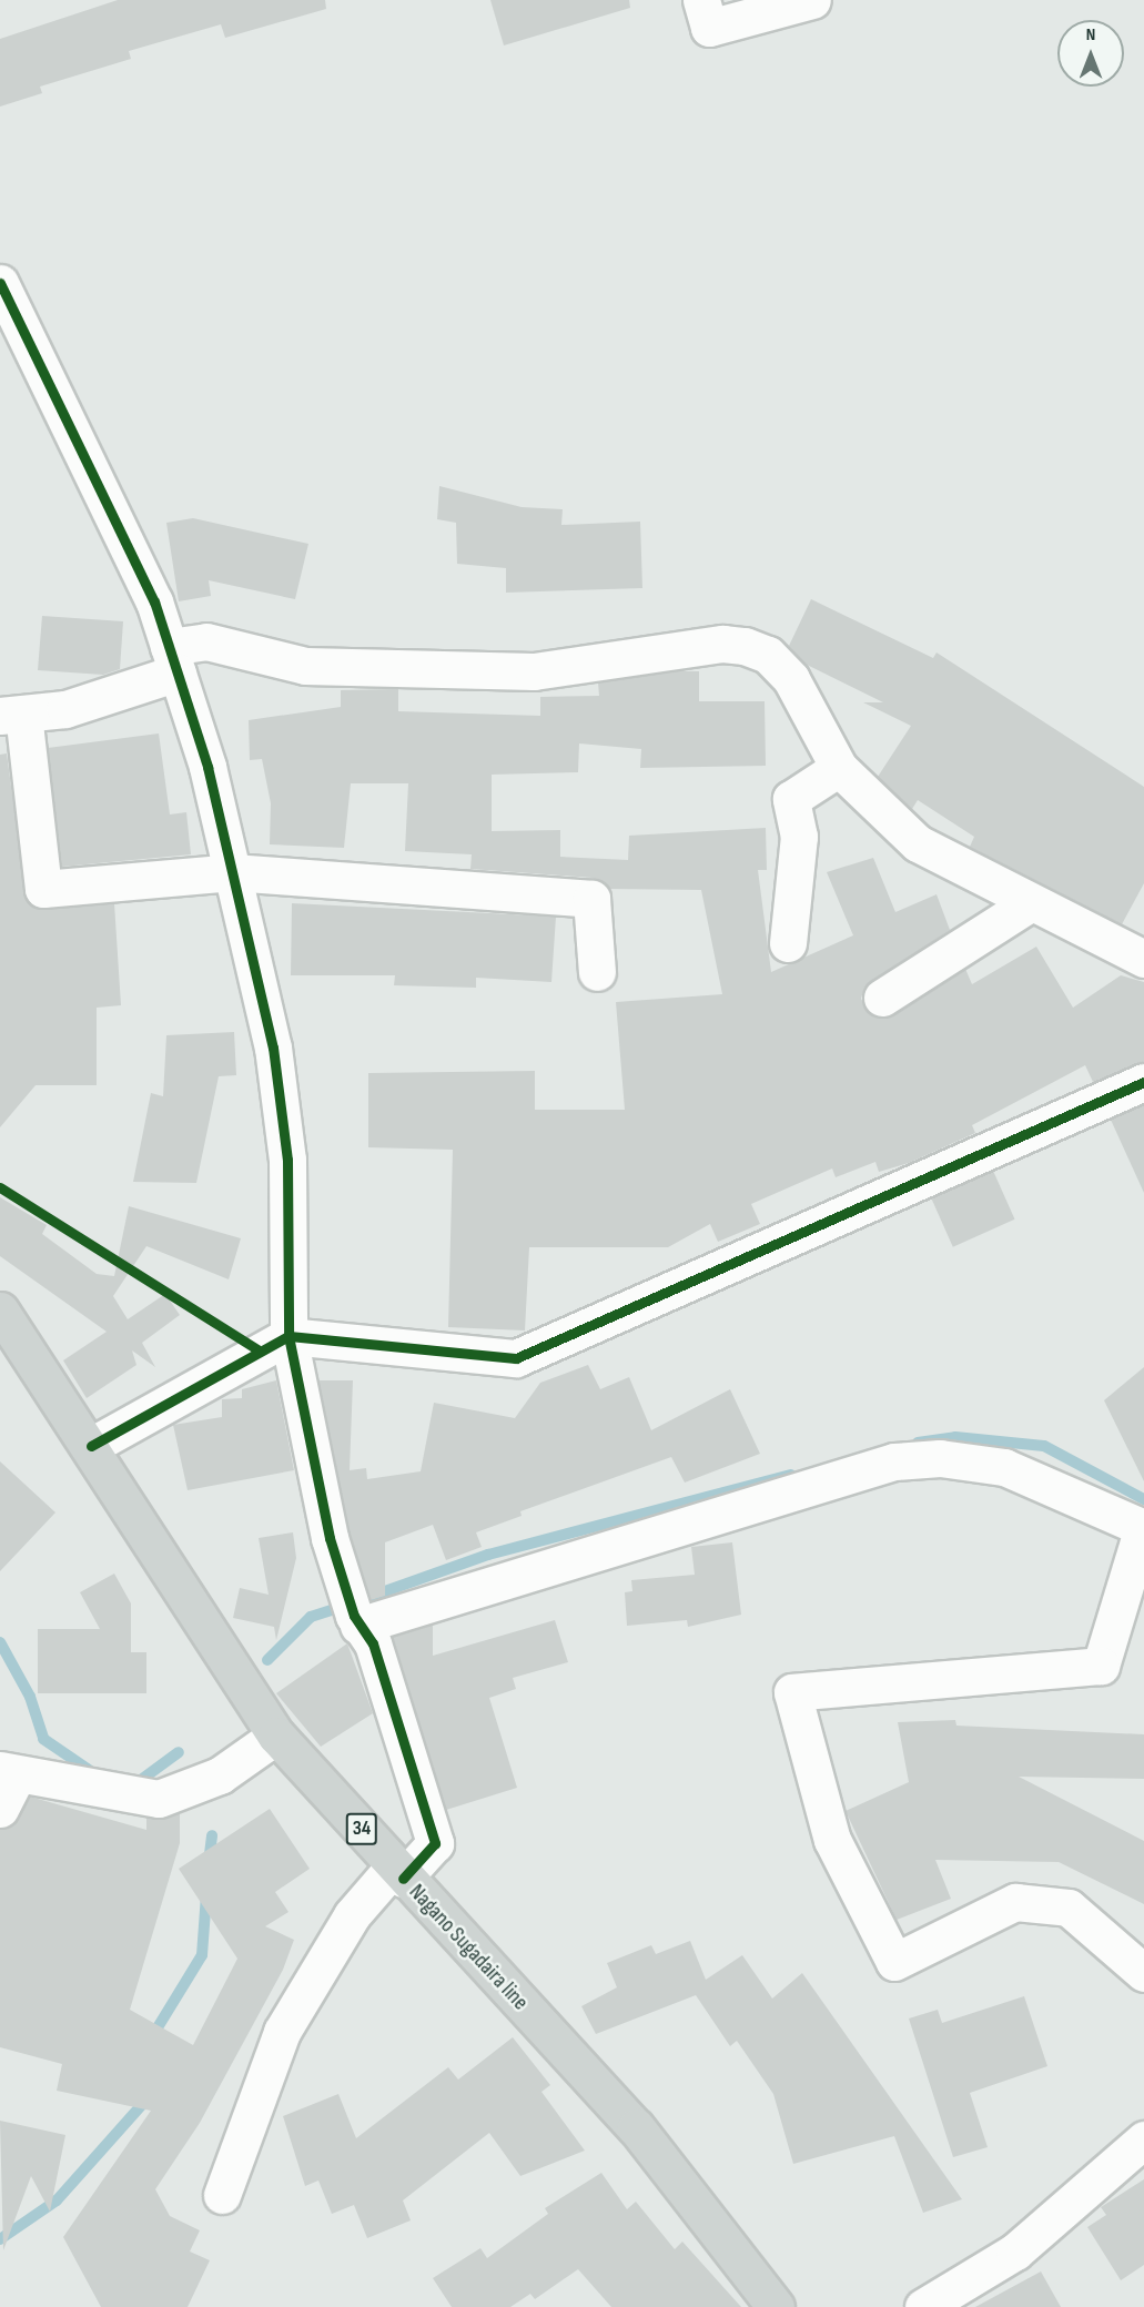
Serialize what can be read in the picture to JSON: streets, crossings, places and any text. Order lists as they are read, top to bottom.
{
  "streets": {
    "main road": ["34", "Nagano Sugadaira line"]
  },
  "north": "top"
}
